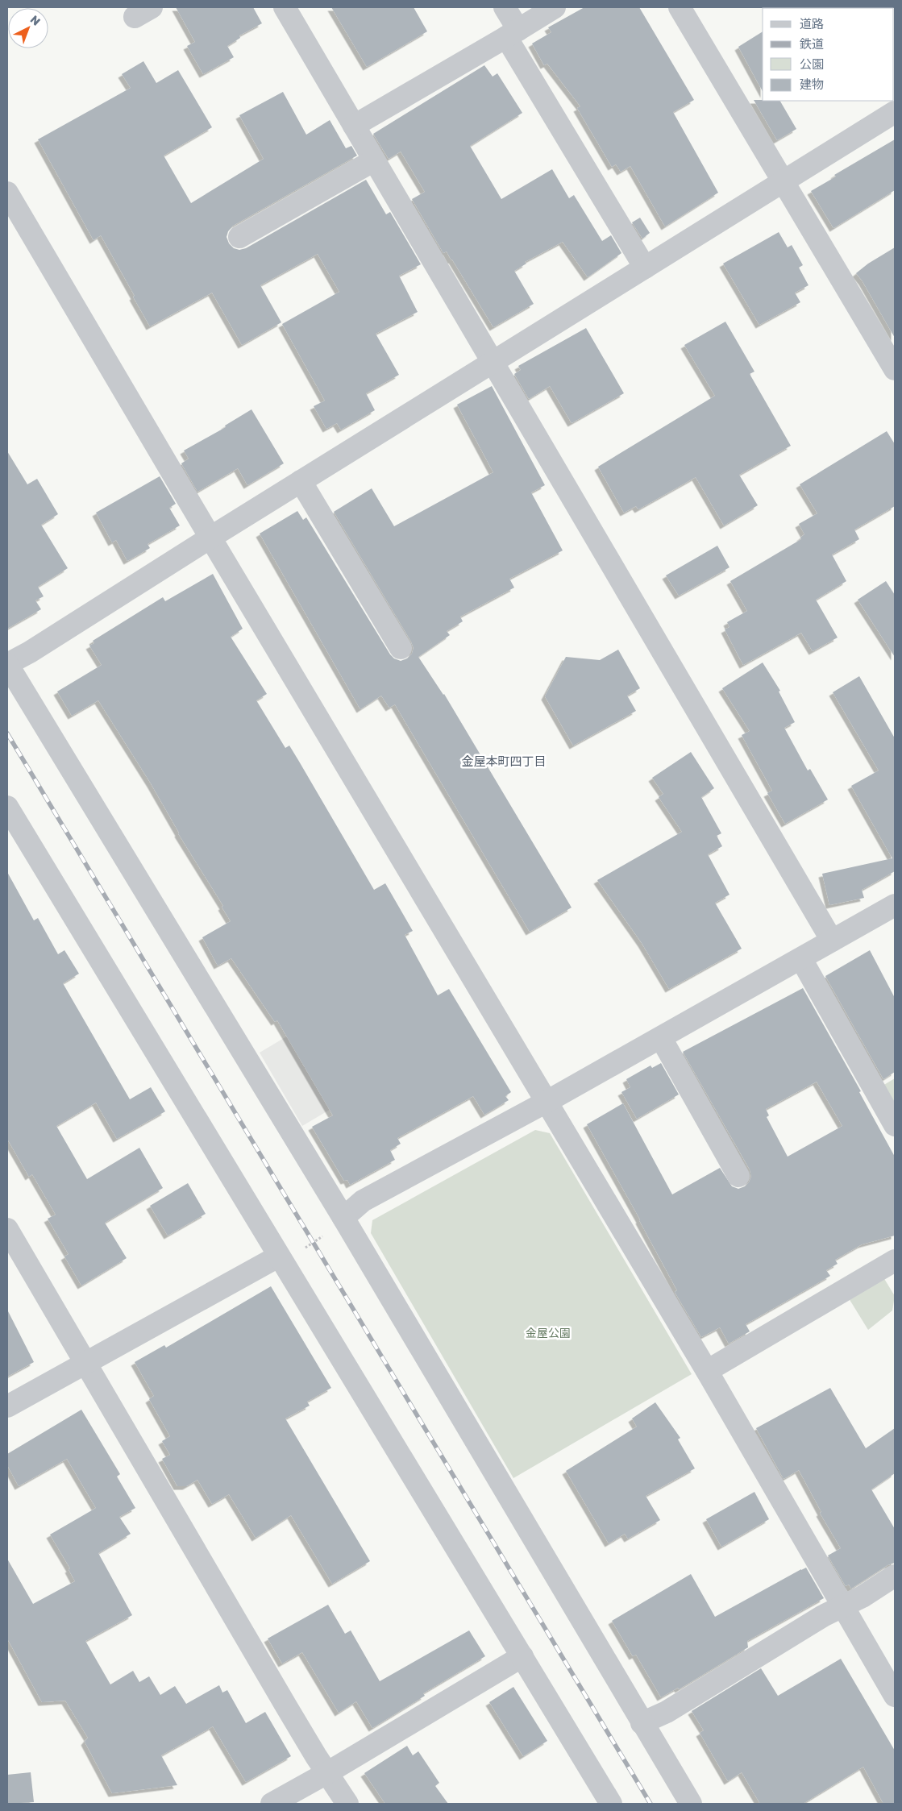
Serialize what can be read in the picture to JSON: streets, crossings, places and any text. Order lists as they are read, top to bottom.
{
  "districts": ["金屋本町四丁目"],
  "parks": ["金屋公園"],
  "legend": [
    "道路",
    "鉄道",
    "公園",
    "建物"
  ],
  "north": "top right"
}
